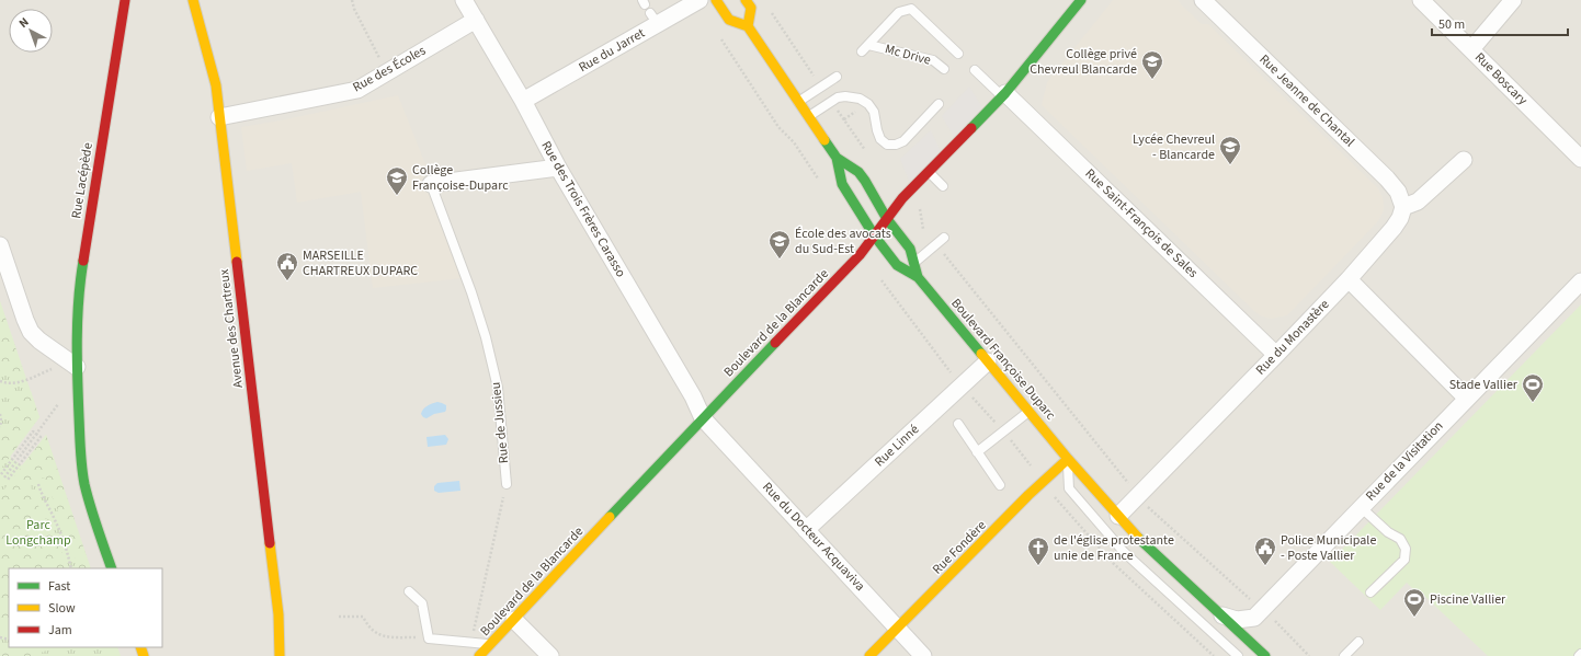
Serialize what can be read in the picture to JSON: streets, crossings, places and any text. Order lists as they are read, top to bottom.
{
  "streets": {
    "main road": [
      "Rue Lacépède",
      "Boulevard de la Blancarde",
      "Avenue des Chartreux",
      "Boulevard Françoise Duparc",
      "Rue Fondère"
    ],
    "street": [
      "Rue du Jarret",
      "Rue des Écoles",
      "Rue Boscary",
      "Rue Jeanne de Chantal",
      "Rue des Trois Frères Carasso",
      "Rue Saint-François de Sales",
      "Rue du Monastère",
      "Rue Linné",
      "Rue de la Visitation",
      "Rue du Docteur Acquaviva"
    ],
    "lane": ["Mc Drive", "Rue de Jussieu"]
  },
  "crossings": [
    ["Rue du Jarret", "Rue des Trois Frères Carasso"],
    ["Rue des Écoles", "Rue des Trois Frères Carasso"],
    ["Rue des Écoles", "Avenue des Chartreux"],
    ["Rue Jeanne de Chantal", "Rue du Monastère"],
    ["Rue des Trois Frères Carasso", "Boulevard de la Blancarde"],
    ["Rue des Trois Frères Carasso", "Rue du Docteur Acquaviva"],
    ["Rue Saint-François de Sales", "Boulevard de la Blancarde"],
    ["Rue Saint-François de Sales", "Rue du Monastère"],
    ["Boulevard de la Blancarde", "Boulevard Françoise Duparc"],
    ["Boulevard de la Blancarde", "Rue du Docteur Acquaviva"],
    ["Rue du Monastère", "Boulevard Françoise Duparc"],
    ["Boulevard Françoise Duparc", "Rue Linné"],
    ["Boulevard Françoise Duparc", "Rue Fondère"],
    ["Rue Linné", "Rue du Docteur Acquaviva"],
    ["Rue du Docteur Acquaviva", "Rue Fondère"]
  ],
  "parks": ["Parc Longchamp"],
  "places": {
    "school or university": [
      "Collège privé Chevreul Blancarde",
      "Lycée Chevreul - Blancarde",
      "Collège Françoise-Duparc",
      "École des avocats du Sud-Est"
    ],
    "public building": ["MARSEILLE CHARTREUX DUPARC", "Police Municipale - Poste Vallier"],
    "sports": ["Stade Vallier", "Piscine Vallier"],
    "church": ["de l'église protestante unie de France"]
  },
  "legend": ["Fast", "Slow", "Jam"],
  "scale_bar": "50 m",
  "north": "top left"
}
